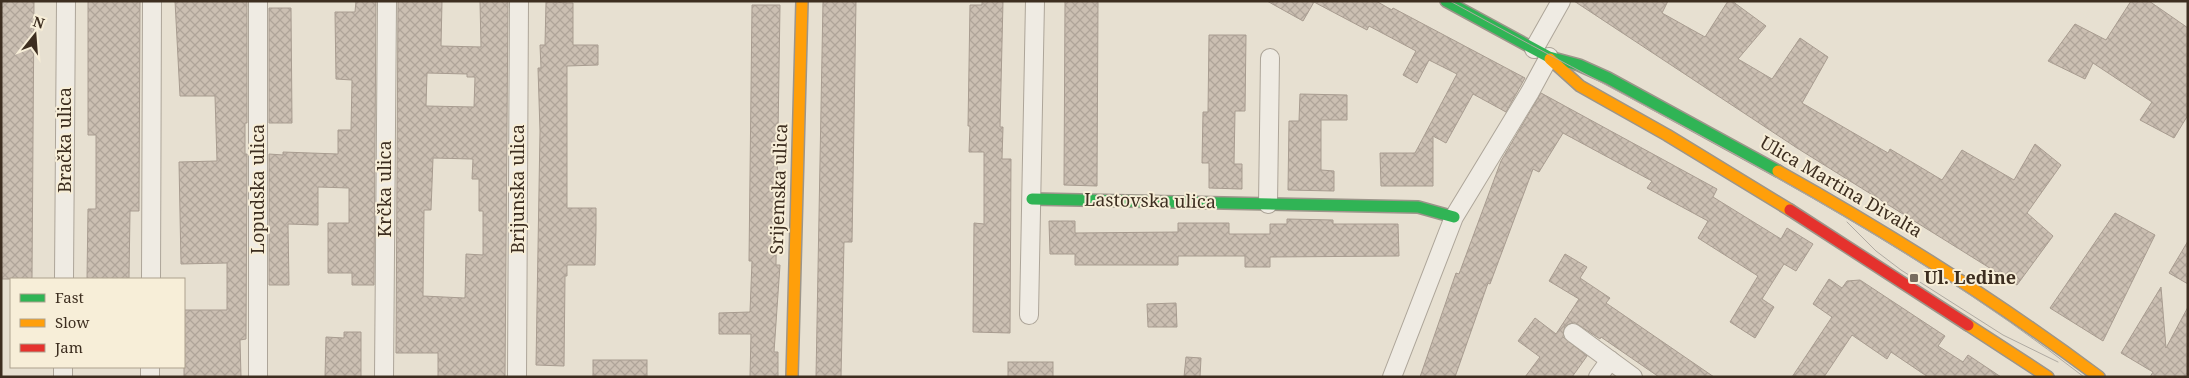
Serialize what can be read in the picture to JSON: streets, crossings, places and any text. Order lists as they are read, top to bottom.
{
  "streets": {
    "street": [
      "Bračka ulica",
      "Ulica Martina Divalta",
      "Lopudska ulica",
      "Krčka ulica",
      "Brijunska ulica",
      "Srijemska ulica",
      "Lastovska ulica"
    ]
  },
  "places": {
    "transit": ["Ul. Ledine"]
  },
  "legend": ["Fast", "Slow", "Jam"],
  "north": "top"
}
